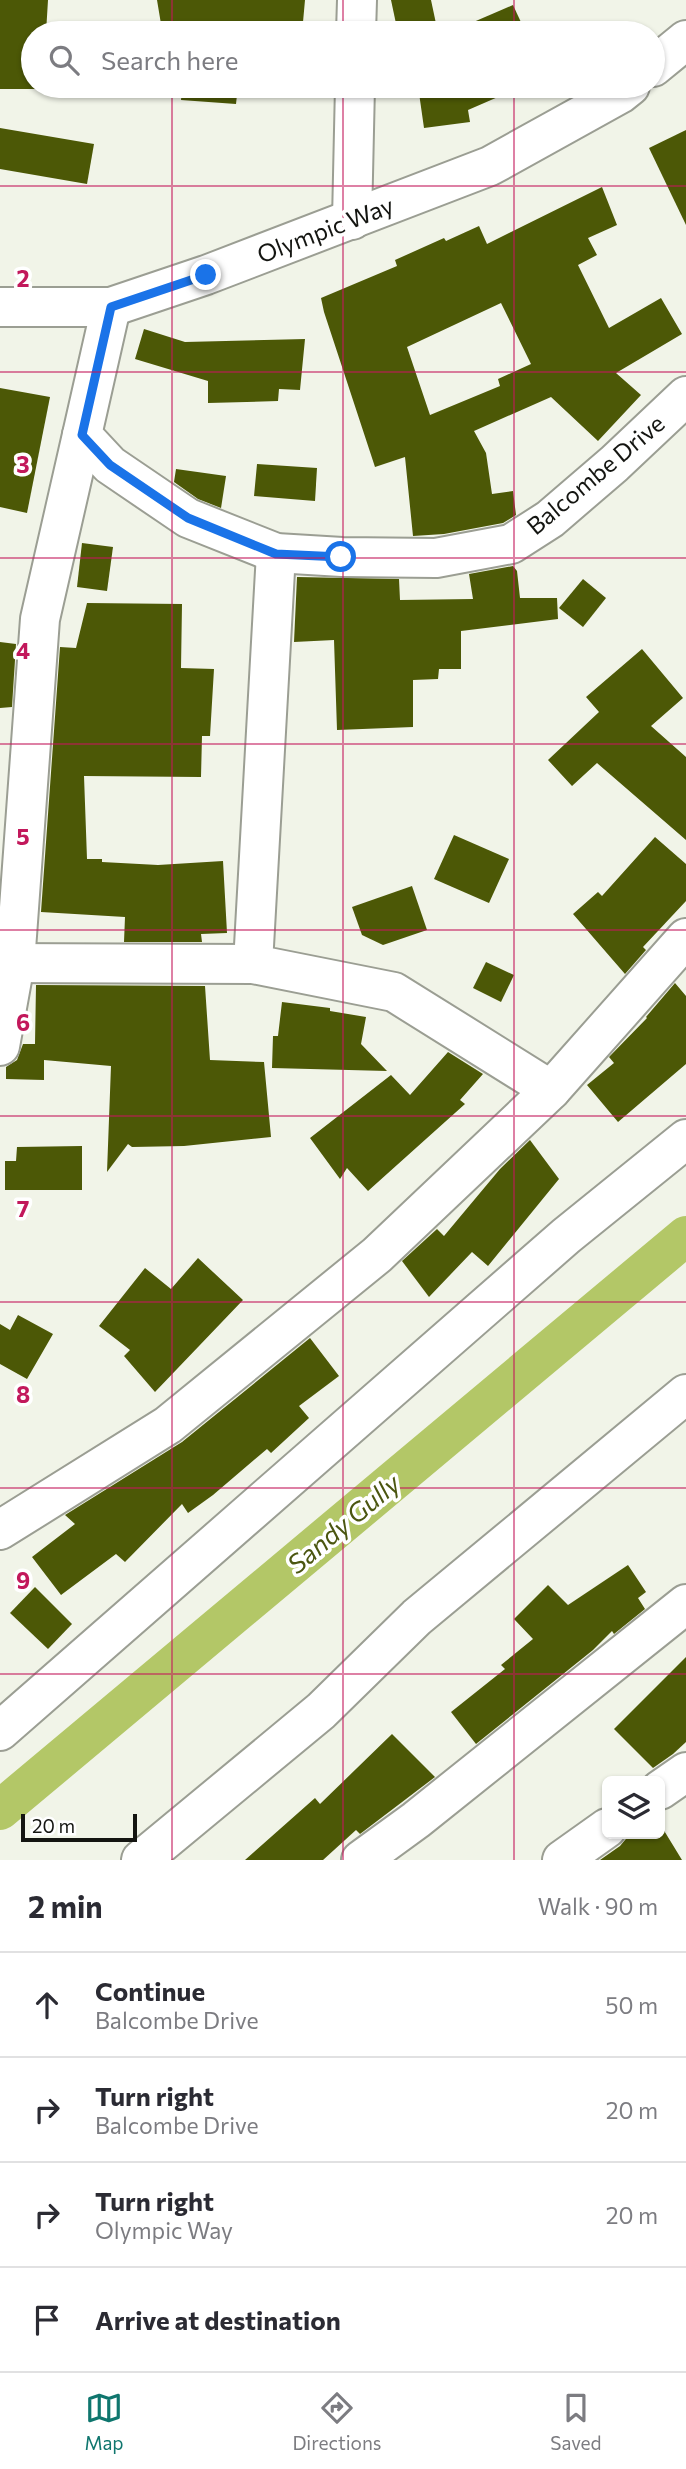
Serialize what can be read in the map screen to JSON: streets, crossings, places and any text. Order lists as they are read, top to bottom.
{
  "streets": {
    "street": ["Olympic Way", "Balcombe Drive"]
  },
  "water": ["Sandy Gully"],
  "scale_bar": "20 m",
  "page": {
    "search": "Search here",
    "scale": "20 m",
    "heading": ["2 min", "Walk · 90 m"],
    "list": [
      ["Continue", "Balcombe Drive", "50 m"],
      ["Turn right", "Balcombe Drive", "20 m"],
      ["Turn right", "Olympic Way", "20 m"],
      "Arrive at destination"
    ],
    "nav": ["Map", "Directions", "Saved"]
  },
  "grid": {
    "rows": [
      "2",
      "3",
      "4",
      "5",
      "6",
      "7",
      "8",
      "9"
    ]
  }
}
